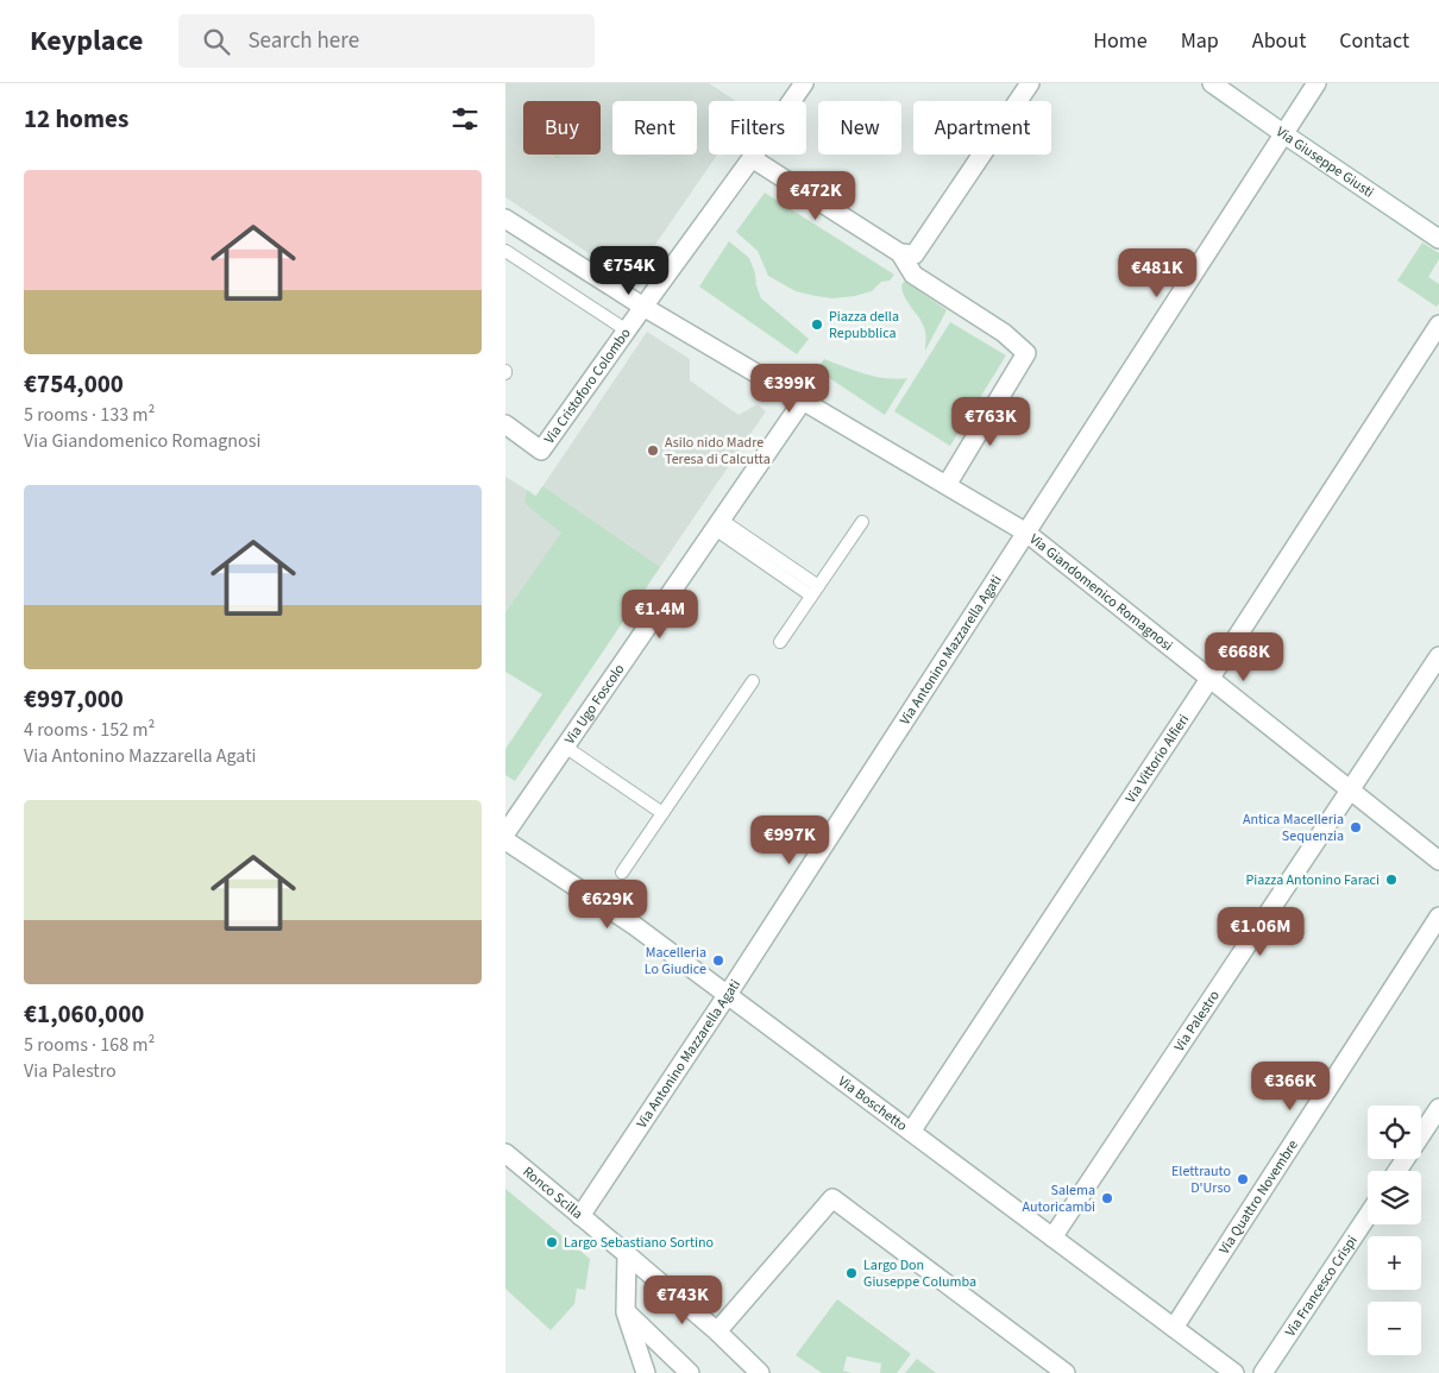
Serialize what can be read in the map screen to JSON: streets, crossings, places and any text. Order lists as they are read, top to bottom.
{
  "streets": {
    "street": [
      "Via Giuseppe Giusti",
      "Via Cristoforo Colombo",
      "Via Giandomenico Romagnosi",
      "Via Antonino Mazzarella Agati",
      "Via Ugo Foscolo",
      "Via Vittorio Alfieri",
      "Via Palestro",
      "Via Boschetto",
      "Ronco Scilla",
      "Via Quattro Novembre",
      "Via Francesco Crispi"
    ]
  },
  "crossings": [
    ["Via Giuseppe Giusti", "Via Antonino Mazzarella Agati"],
    ["Via Cristoforo Colombo", "Via Giandomenico Romagnosi"],
    ["Via Giandomenico Romagnosi", "Via Antonino Mazzarella Agati"],
    ["Via Giandomenico Romagnosi", "Via Ugo Foscolo"],
    ["Via Giandomenico Romagnosi", "Via Vittorio Alfieri"],
    ["Via Giandomenico Romagnosi", "Via Palestro"],
    ["Via Antonino Mazzarella Agati", "Via Boschetto"],
    ["Via Antonino Mazzarella Agati", "Ronco Scilla"],
    ["Via Vittorio Alfieri", "Via Boschetto"],
    ["Via Palestro", "Via Boschetto"],
    ["Via Boschetto", "Via Quattro Novembre"]
  ],
  "places": [
    "Piazza della Repubblica",
    "Asilo nido Madre Teresa di Calcutta",
    "Antica Macelleria Sequenzia",
    "Piazza Antonino Faraci",
    "Macelleria Lo Giudice",
    "Elettrauto D'Urso",
    "Salema Autoricambi",
    "Largo Sebastiano Sortino",
    "Largo Don Giuseppe Columba"
  ],
  "page": {
    "header": "Keyplace",
    "search": "Search here",
    "nav": [
      "Home",
      "Map",
      "About",
      "Contact"
    ],
    "heading": "12 homes",
    "chip": [
      "Buy",
      "Rent",
      "Filters",
      "New",
      "Apartment"
    ],
    "list": [
      {
        "name": "€754,000",
        "note": "5 rooms · 133 m² · Via Giandomenico Romagnosi"
      },
      {
        "name": "€997,000",
        "note": "4 rooms · 152 m² · Via Antonino Mazzarella Agati"
      },
      {
        "name": "€1,060,000",
        "note": "5 rooms · 168 m² · Via Palestro"
      }
    ],
    "price": [
      "€472K",
      "€754K",
      "€481K",
      "€399K",
      "€763K",
      "€1.4M",
      "€668K",
      "€997K",
      "€629K",
      "€1.06M",
      "€366K",
      "€743K"
    ],
    "map_buttons": ["+", "−"]
  }
}
